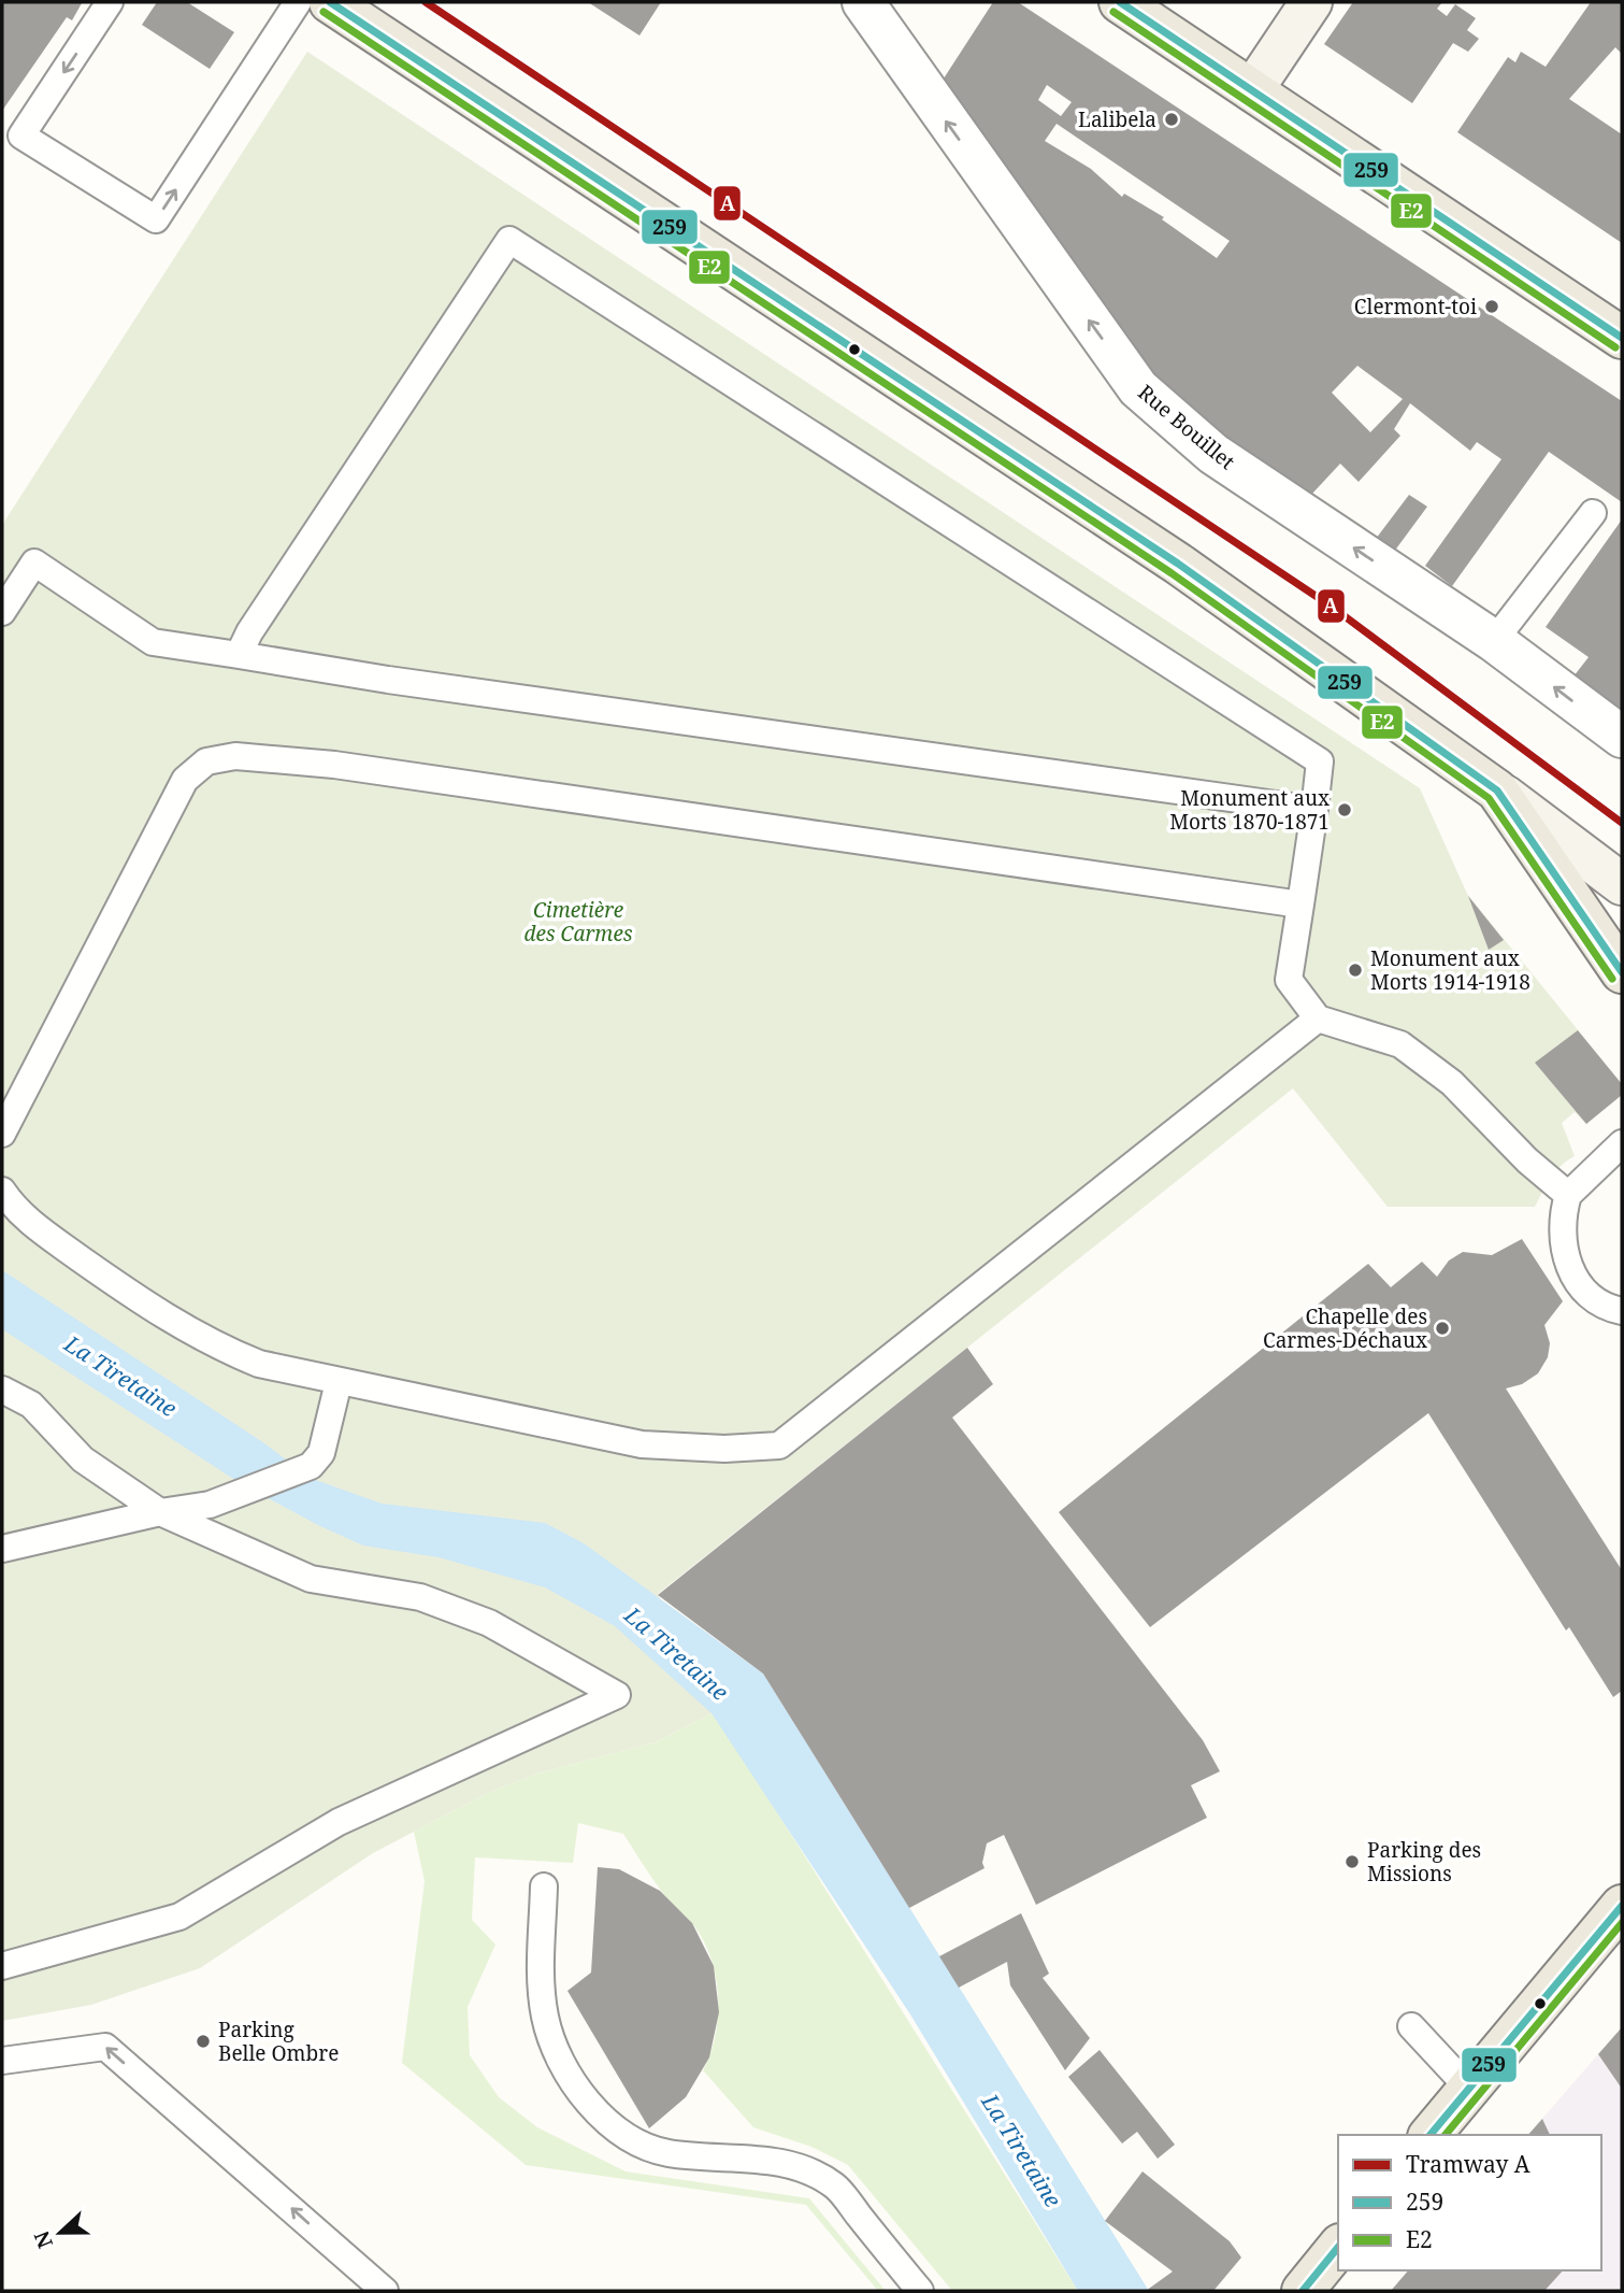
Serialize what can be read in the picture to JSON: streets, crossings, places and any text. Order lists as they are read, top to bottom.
{
  "streets": {
    "street": ["Rue Bouillet"]
  },
  "one_way": ["Rue Bouillet"],
  "water": ["La Tiretaine"],
  "parks": ["Cimetière des Carmes"],
  "places": [
    "Lalibela",
    "Clermont-toi",
    "Monument aux Morts 1870-1871",
    "Monument aux Morts 1914-1918",
    "Chapelle des Carmes-Déchaux",
    "Parking des Missions",
    "Parking Belle Ombre"
  ],
  "lines": ["tram line A", "transit line 259", "transit line E2"],
  "legend": ["Tramway A", "259", "E2"],
  "north": "left"
}
